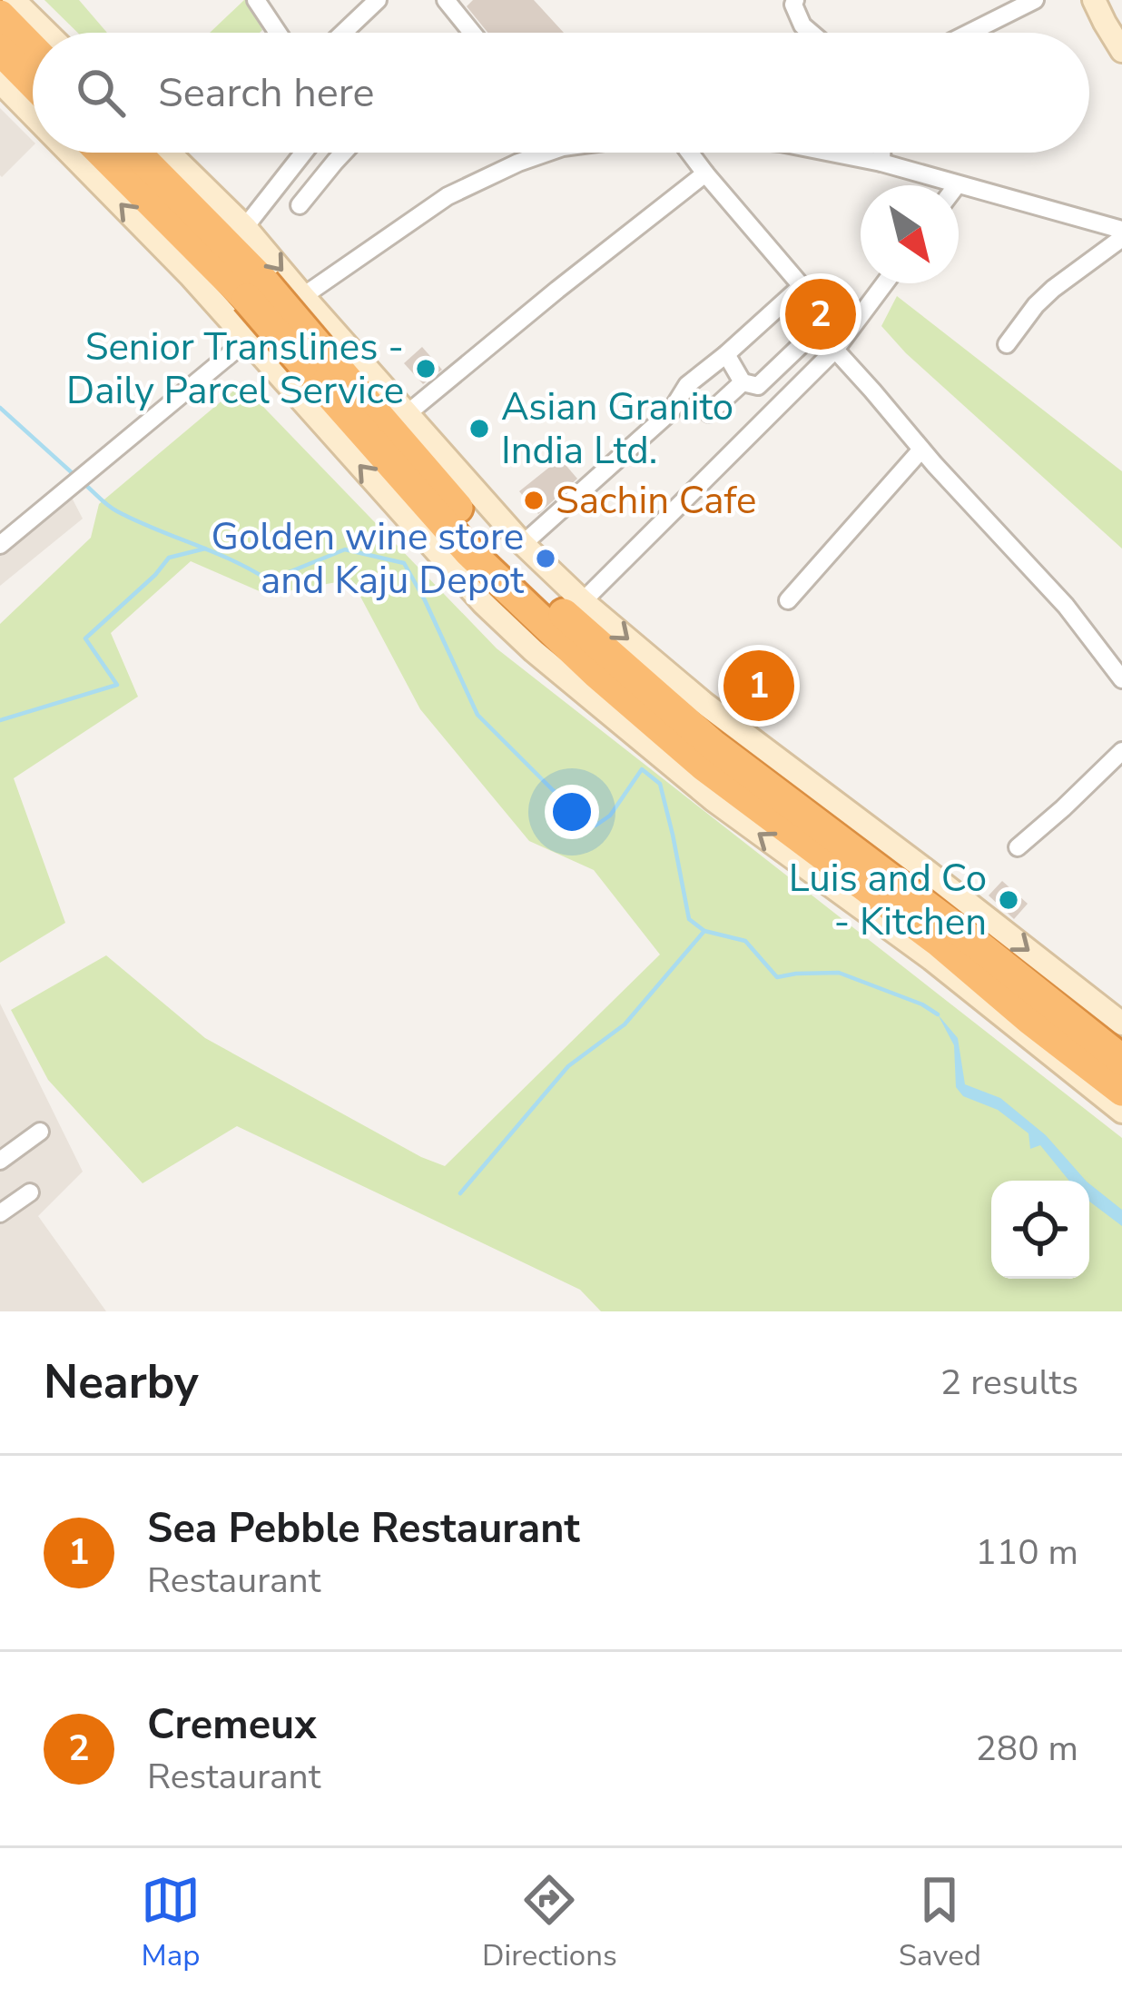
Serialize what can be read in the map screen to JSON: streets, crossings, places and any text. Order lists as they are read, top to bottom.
{
  "places": [
    "Senior Translines - Daily Parcel Service",
    "Asian Granito India Ltd.",
    "Sachin Cafe",
    "Golden wine store and Kaju Depot",
    "Luis and Co - Kitchen"
  ],
  "north": "bottom right",
  "page": {
    "search": "Search here",
    "pins": ["2", "1"],
    "heading": ["Nearby", "2 results"],
    "list": [
      {
        "mark": "1",
        "name": "Sea Pebble Restaurant",
        "note": "Restaurant",
        "value": "110 m"
      },
      {
        "mark": "2",
        "name": "Cremeux",
        "note": "Restaurant",
        "value": "280 m"
      }
    ],
    "nav": ["Map", "Directions", "Saved"]
  }
}
